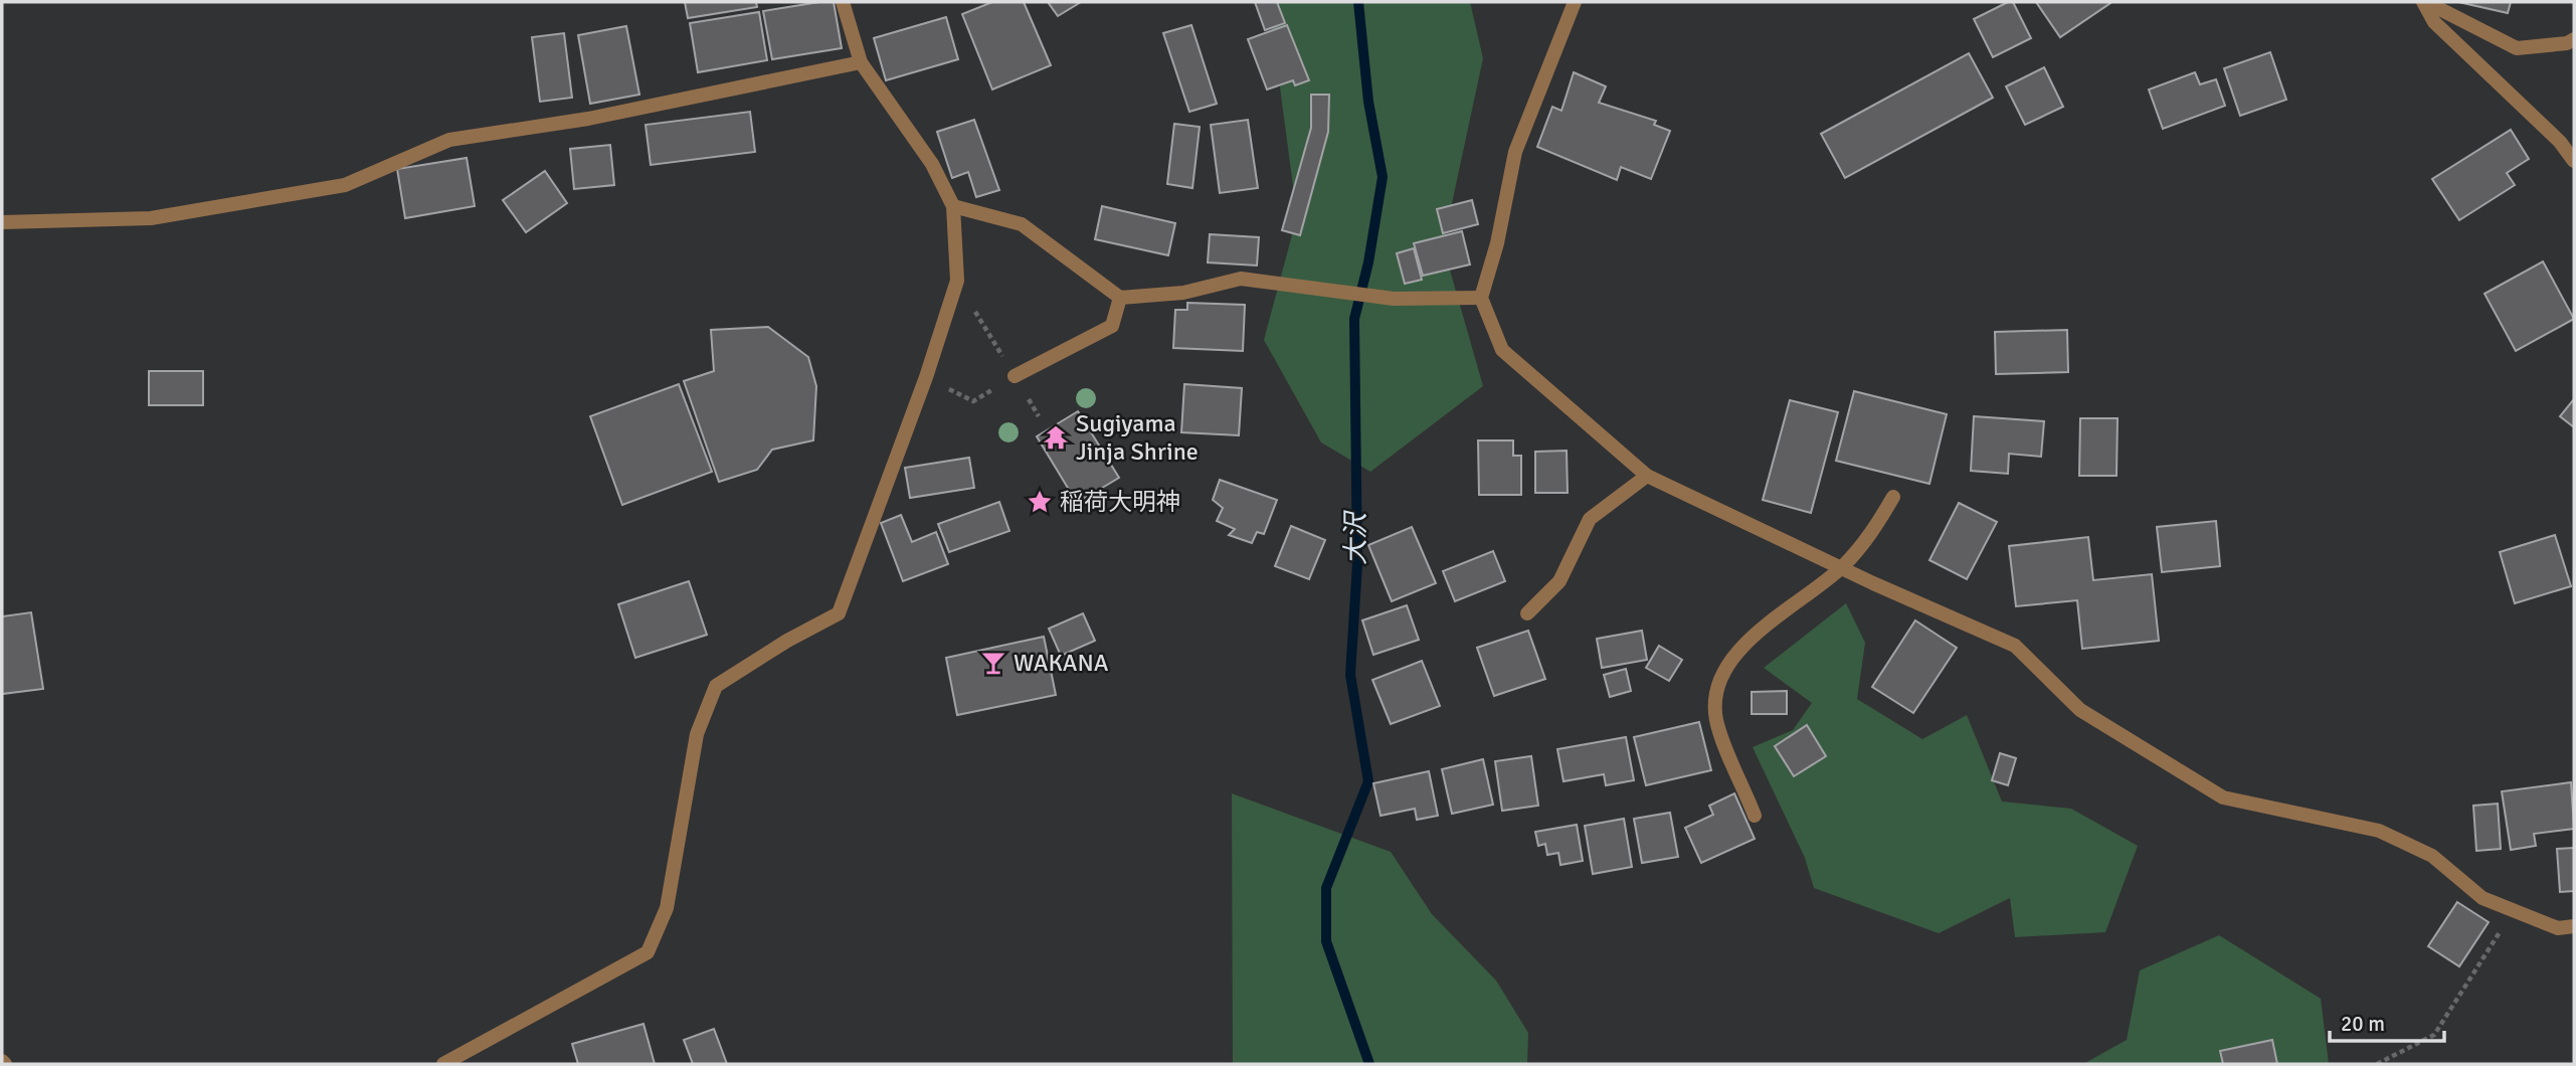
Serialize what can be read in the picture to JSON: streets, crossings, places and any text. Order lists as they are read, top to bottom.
{
  "water": ["大沢"],
  "places": {
    "temple": ["Sugiyama Jinja Shrine"],
    "place": ["稲荷大明神"],
    "bar": ["WAKANA"]
  },
  "scale_bar": "20 m"
}
